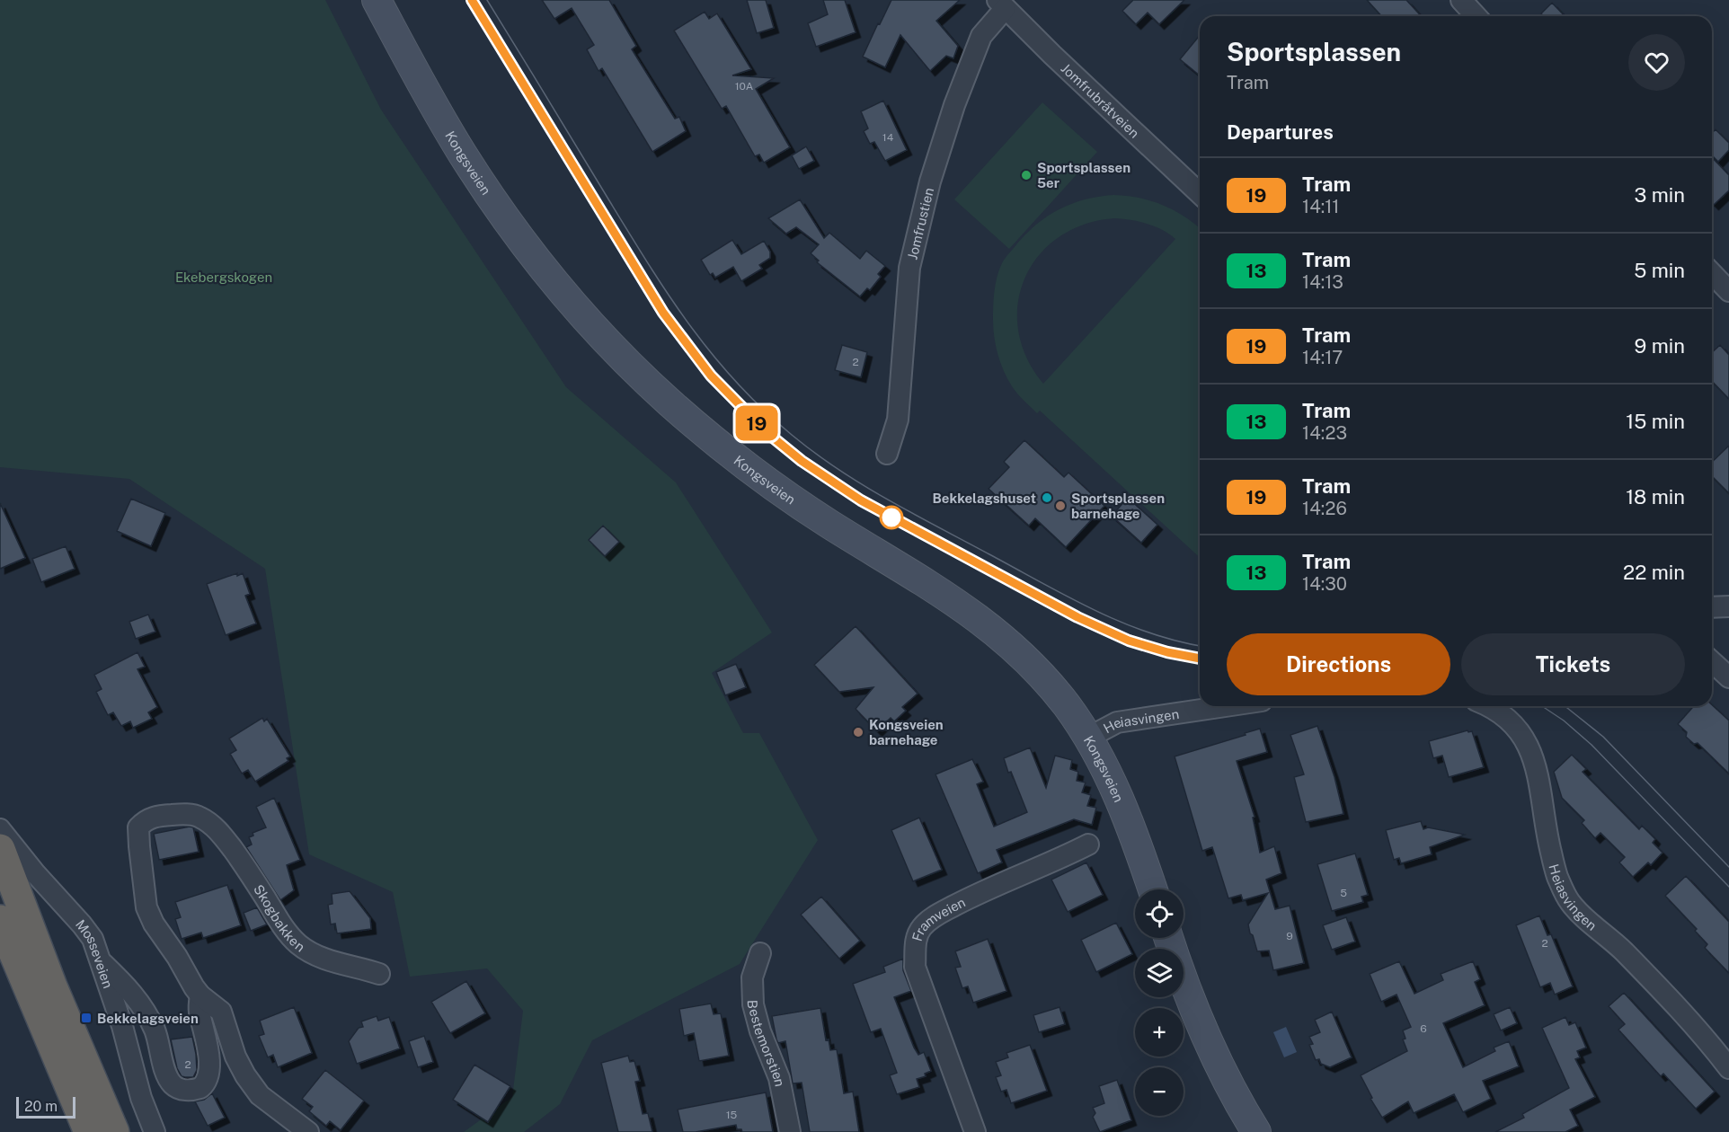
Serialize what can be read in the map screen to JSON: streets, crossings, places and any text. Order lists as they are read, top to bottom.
{
  "streets": {
    "main road": ["Kongsveien"],
    "street": [
      "Jomfrubråtveien",
      "Jomfrustien",
      "Heiasvingen",
      "Skogbakken",
      "Framveien",
      "Mosseveien",
      "Bestemorstien"
    ]
  },
  "crossings": [
    ["Jomfrubråtveien", "Jomfrustien"],
    ["Kongsveien", "Heiasvingen"]
  ],
  "parks": ["Ekebergskogen"],
  "places": {
    "other": [
      "Sportsplassen 5er",
      "Bekkelagshuset",
      "Sportsplassen barnehage",
      "Kongsveien barnehage"
    ],
    "transit": ["Bekkelagsveien"]
  },
  "lines": ["tram line 19"],
  "house_numbers": [
    "10A",
    "14",
    "2",
    "5",
    "9",
    "2",
    "6",
    "2",
    "15"
  ],
  "scale_bar": "20 m",
  "page": {
    "on_map": "19",
    "heading": [
      ["Sportsplassen", "Tram"],
      "Departures"
    ],
    "list": [
      {
        "mark": "19",
        "name": "Tram",
        "note": "14:11",
        "value": "3 min"
      },
      {
        "mark": "13",
        "name": "Tram",
        "note": "14:13",
        "value": "5 min"
      },
      {
        "mark": "19",
        "name": "Tram",
        "note": "14:17",
        "value": "9 min"
      },
      {
        "mark": "13",
        "name": "Tram",
        "note": "14:23",
        "value": "15 min"
      },
      {
        "mark": "19",
        "name": "Tram",
        "note": "14:26",
        "value": "18 min"
      },
      {
        "mark": "13",
        "name": "Tram",
        "note": "14:30",
        "value": "22 min"
      }
    ],
    "buttons": ["Directions", "Tickets"],
    "map_buttons": ["+", "−"],
    "scale": "20 m"
  }
}
